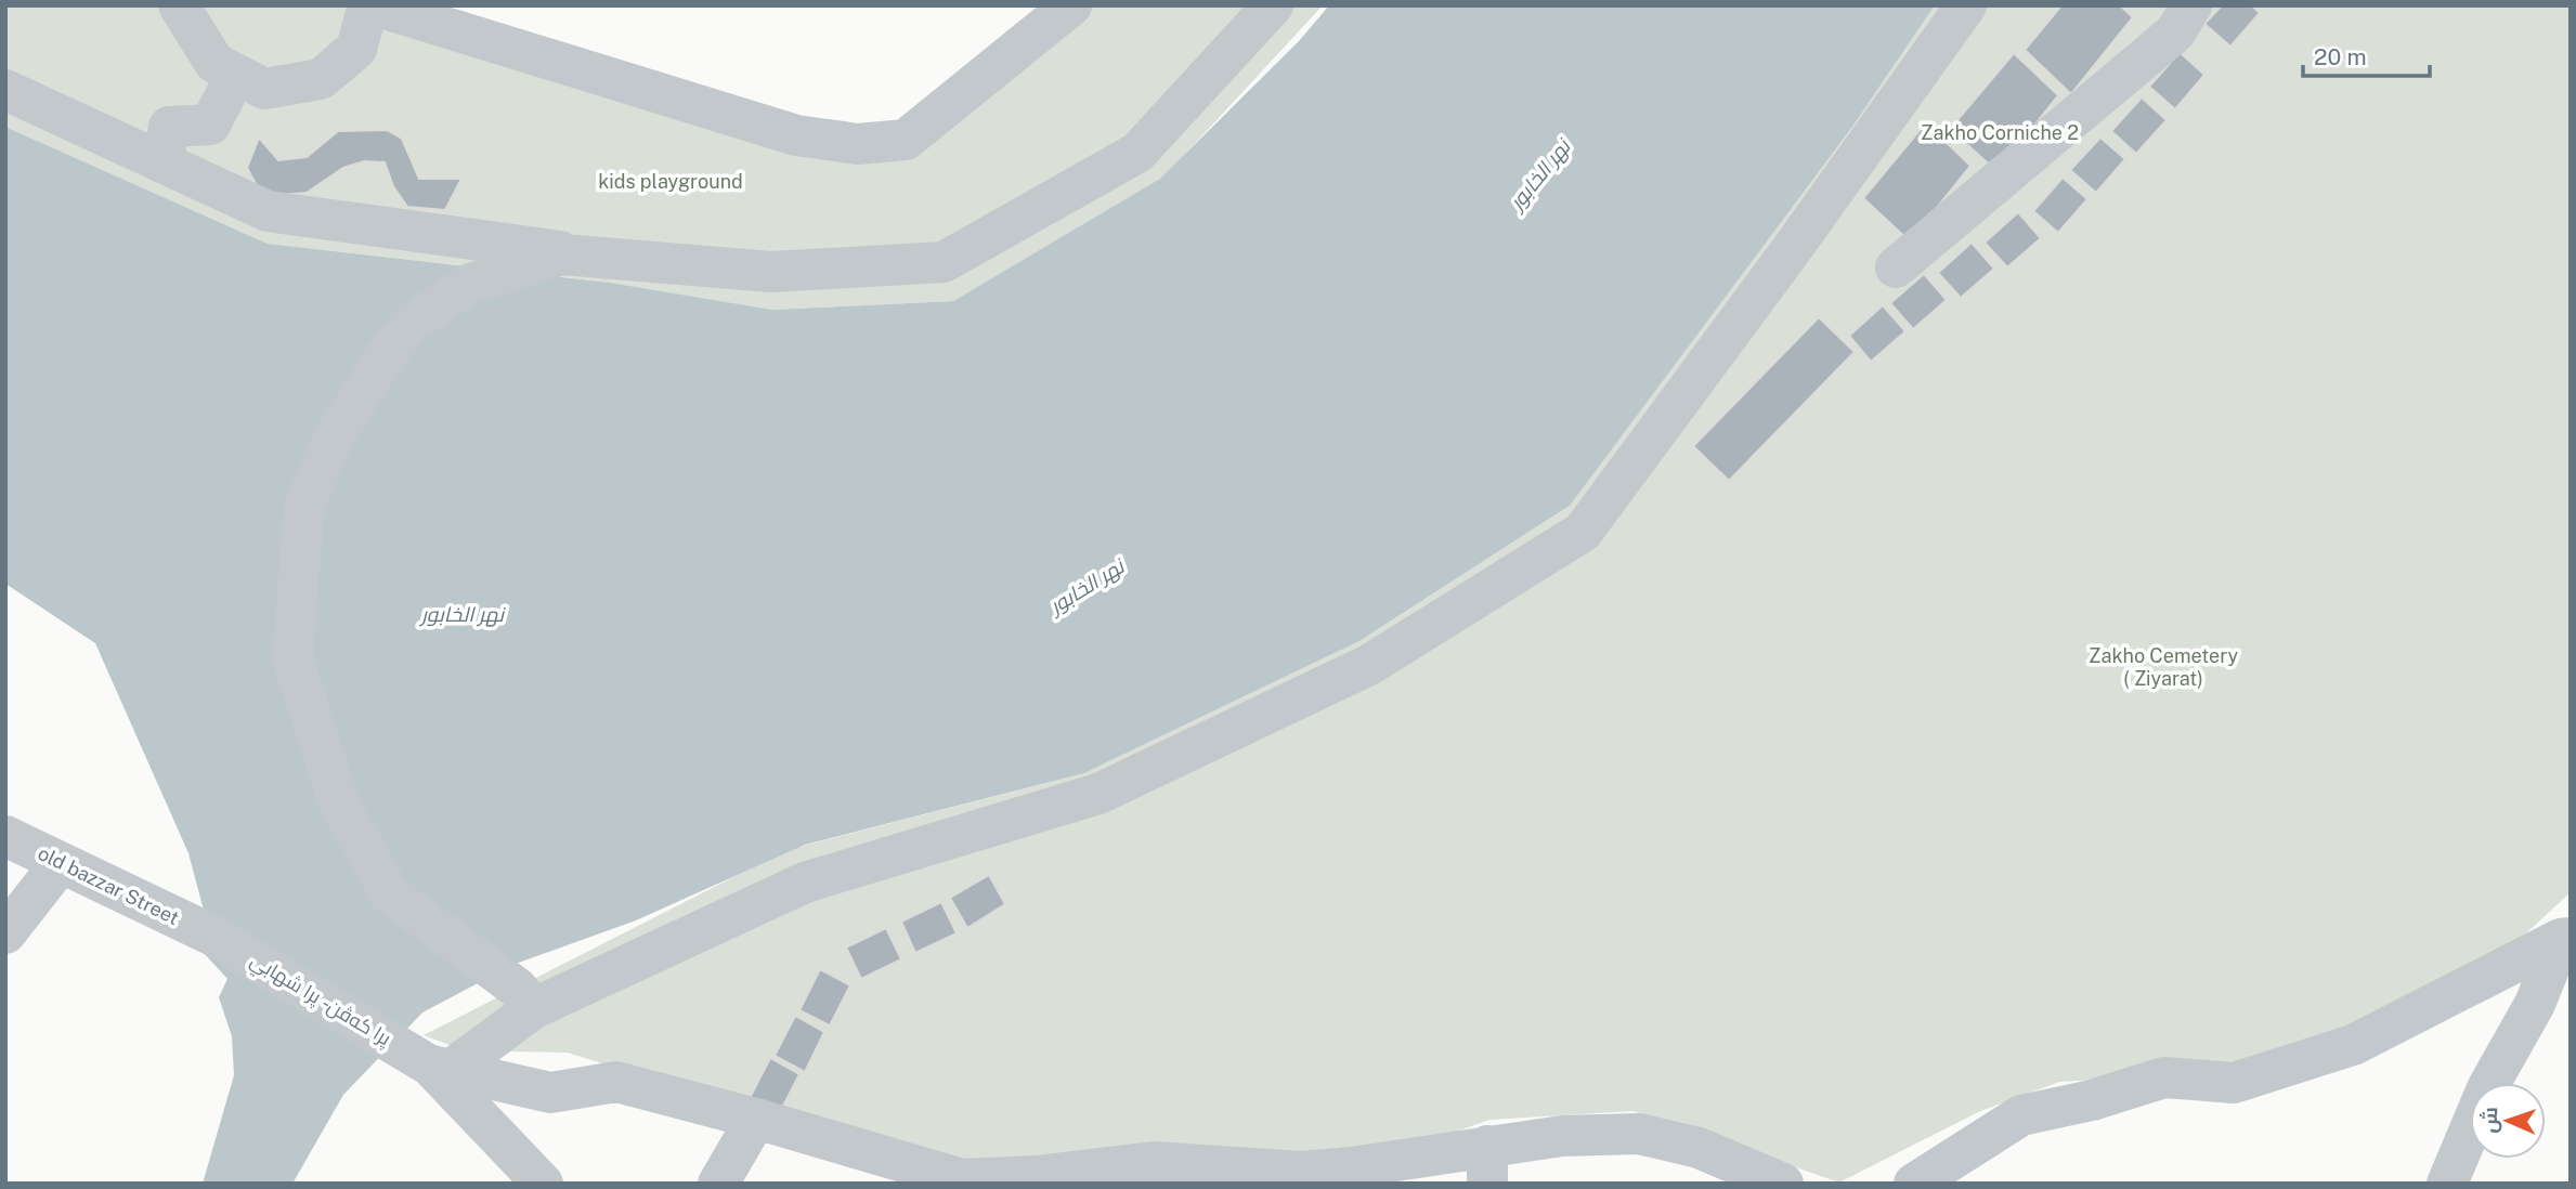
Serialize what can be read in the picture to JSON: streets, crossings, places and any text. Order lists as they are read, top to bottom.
{
  "streets": {
    "street": ["old bazzar Street", "پرا كه‌ڤن - پرا شهابي"]
  },
  "crossings": [
    ["old bazzar Street", "پرا كه‌ڤن - پرا شهابي"]
  ],
  "water": ["نهر الخابور"],
  "parks": ["Zakho Corniche 2", "kids playground", "Zakho Cemetery ( Ziyarat)"],
  "scale_bar": "20 m",
  "north": "left"
}
